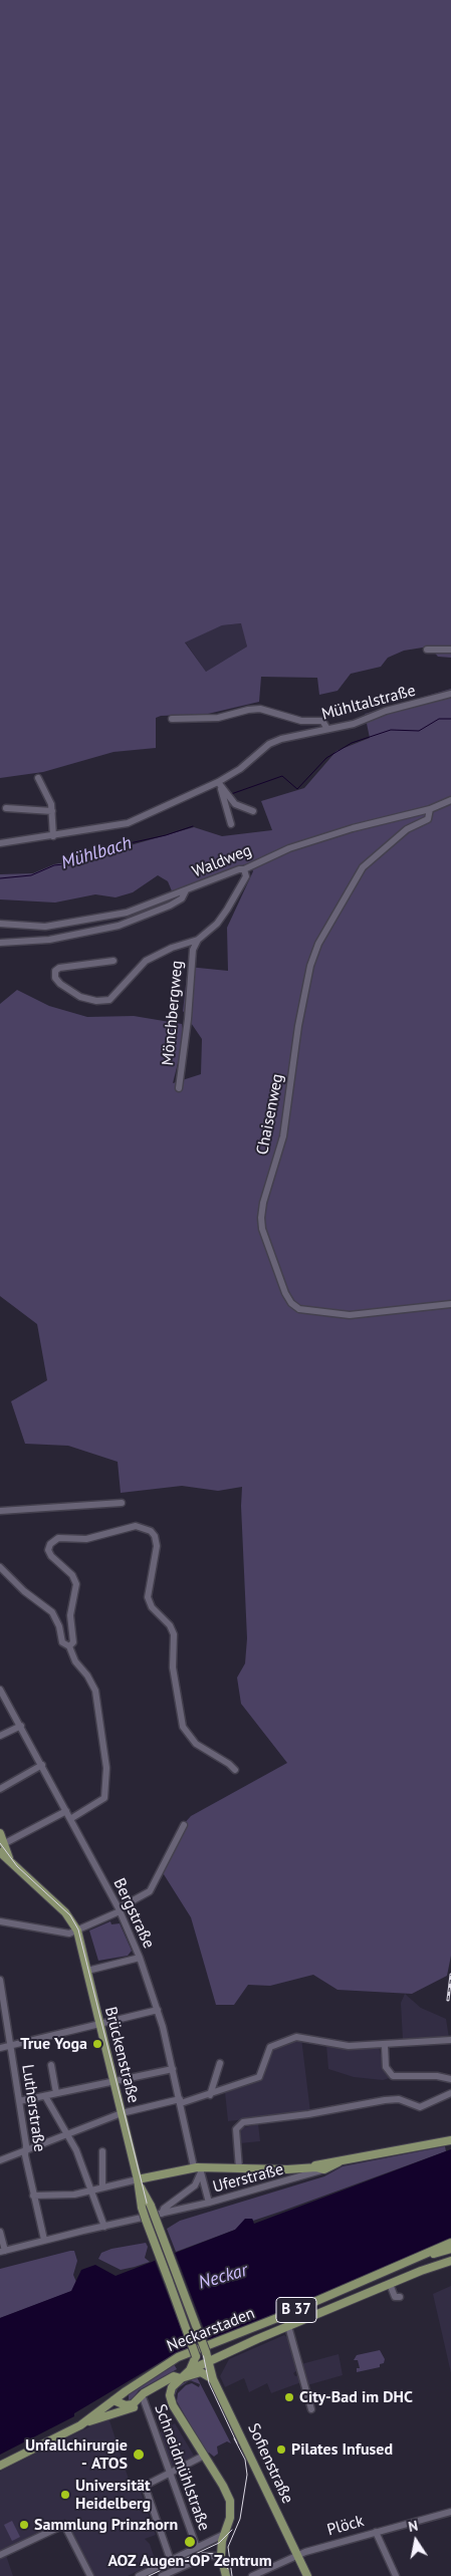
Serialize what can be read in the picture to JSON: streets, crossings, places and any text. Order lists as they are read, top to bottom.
{
  "streets": {
    "main road": [
      "Brückenstraße",
      "Uferstraße",
      "B 37",
      "Neckarstaden",
      "Sofienstraße"
    ],
    "street": [
      "Mühltalstraße",
      "Waldweg",
      "Mönchbergweg",
      "Chaisenweg",
      "Bergstraße",
      "Lutherstraße",
      "Schneidmühlstraße",
      "Plöck"
    ]
  },
  "crossings": [
    ["Waldweg", "Mönchbergweg"],
    ["Waldweg", "Chaisenweg"],
    ["Bergstraße", "Uferstraße"],
    ["Brückenstraße", "Neckarstaden"],
    ["Lutherstraße", "Uferstraße"],
    ["B 37", "Neckarstaden"],
    ["Neckarstaden", "Sofienstraße"],
    ["Sofienstraße", "Plöck"]
  ],
  "water": ["Mühlbach", "Neckar"],
  "places": [
    "True Yoga",
    "City-Bad im DHC",
    "Pilates Infused",
    "Unfallchirurgie - ATOS",
    "Universität Heidelberg",
    "Sammlung Prinzhorn",
    "AOZ Augen-OP Zentrum"
  ],
  "north": "top"
}
